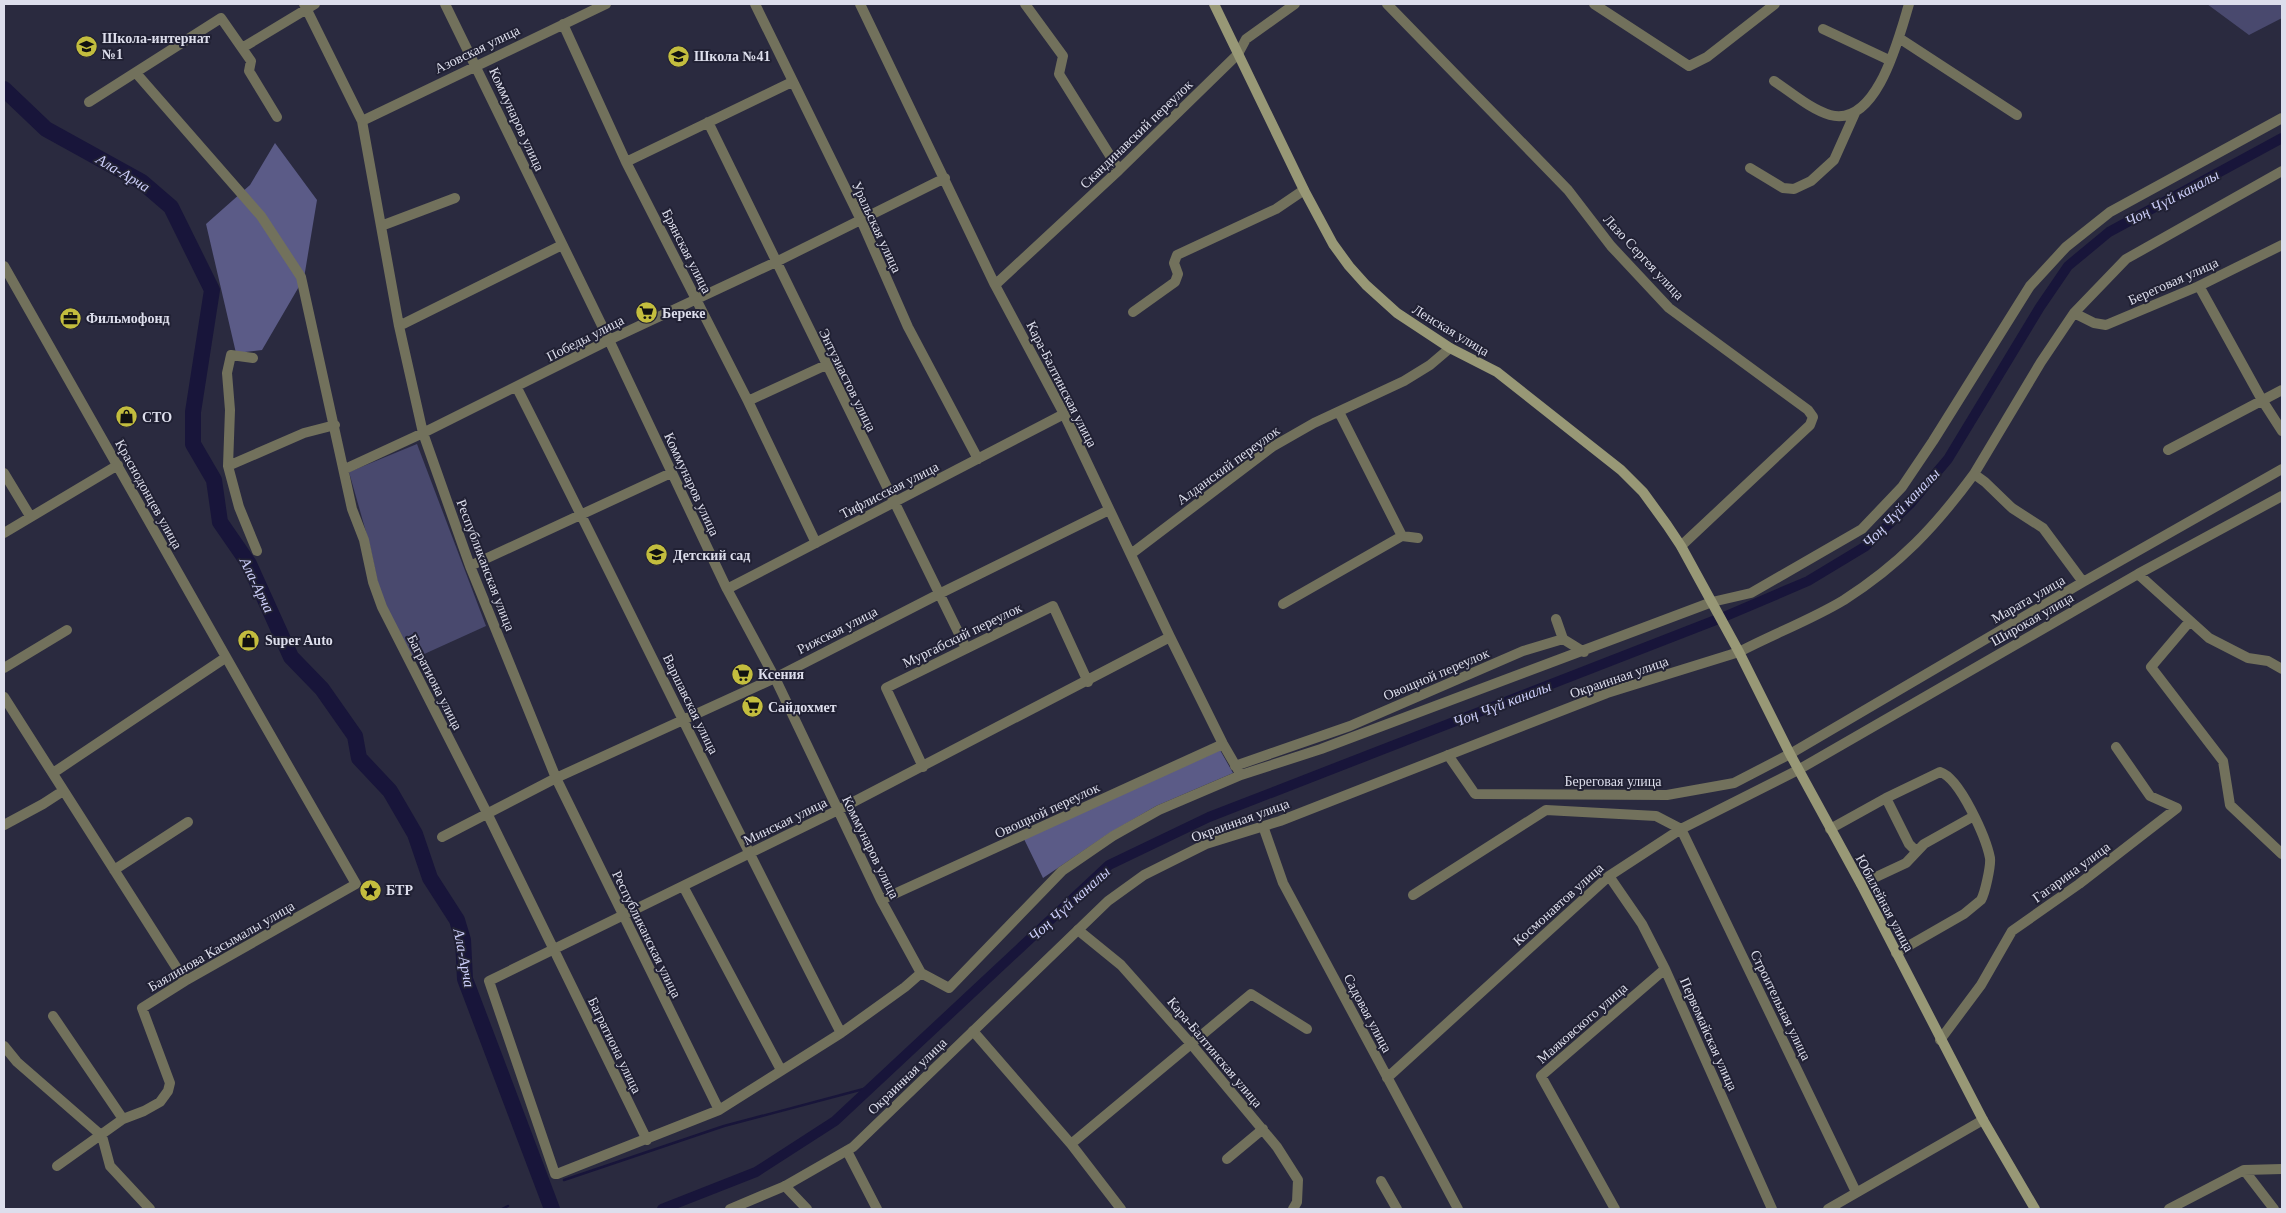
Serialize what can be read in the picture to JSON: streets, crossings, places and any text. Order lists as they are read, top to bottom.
{
  "streets": {
    "main road": ["Ленская улица", "Юбилейная улица"],
    "street": [
      "Азовская улица",
      "Коммунаров улица",
      "Скандинавский переулок",
      "Уральская улица",
      "Брянская улица",
      "Лазо Сергея улица",
      "Береговая улица",
      "Победы улица",
      "Энтузиастов улица",
      "Кара-Балтинская улица",
      "Алданский переулок",
      "Тифлисская улица",
      "Краснодонцев улица",
      "Республиканская улица",
      "Марата улица",
      "Широкая улица",
      "Рижская улица",
      "Мургабский переулок",
      "Овощной переулок",
      "Окраинная улица",
      "Багратиона улица",
      "Варшавская улица",
      "Минская улица",
      "Гагарина улица",
      "Космонавтов улица",
      "Баялинова Касымалы улица",
      "Строительная улица",
      "Садовая улица",
      "Маяковского улица",
      "Первомайская улица"
    ]
  },
  "crossings": [
    ["Азовская улица", "Коммунаров улица"],
    ["Азовская улица", "Брянская улица"],
    ["Азовская улица", "Республиканская улица"],
    ["Коммунаров улица", "Победы улица"],
    ["Коммунаров улица", "Тифлисская улица"],
    ["Коммунаров улица", "Рижская улица"],
    ["Коммунаров улица", "Овощной переулок"],
    ["Коммунаров улица", "Минская улица"],
    ["Скандинавский переулок", "Ленская улица"],
    ["Скандинавский переулок", "Кара-Балтинская улица"],
    ["Уральская улица", "Победы улица"],
    ["Уральская улица", "Тифлисская улица"],
    ["Брянская улица", "Победы улица"],
    ["Брянская улица", "Тифлисская улица"],
    ["Лазо Сергея улица", "Ленская улица"],
    ["Береговая улица", "Марата улица"],
    ["Береговая улица", "Окраинная улица"],
    ["Береговая улица", "Юбилейная улица"],
    ["Ленская улица", "Алданский переулок"],
    ["Ленская улица", "Юбилейная улица"],
    ["Победы улица", "Энтузиастов улица"],
    ["Победы улица", "Кара-Балтинская улица"],
    ["Победы улица", "Республиканская улица"],
    ["Победы улица", "Багратиона улица"],
    ["Победы улица", "Варшавская улица"],
    ["Энтузиастов улица", "Тифлисская улица"],
    ["Энтузиастов улица", "Рижская улица"],
    ["Энтузиастов улица", "Мургабский переулок"],
    ["Кара-Балтинская улица", "Алданский переулок"],
    ["Кара-Балтинская улица", "Тифлисская улица"],
    ["Кара-Балтинская улица", "Рижская улица"],
    ["Кара-Балтинская улица", "Овощной переулок"],
    ["Кара-Балтинская улица", "Окраинная улица"],
    ["Кара-Балтинская улица", "Минская улица"],
    ["Краснодонцев улица", "Баялинова Касымалы улица"],
    ["Республиканская улица", "Рижская улица"],
    ["Республиканская улица", "Минская улица"],
    ["Марата улица", "Юбилейная улица"],
    ["Широкая улица", "Юбилейная улица"],
    ["Широкая улица", "Космонавтов улица"],
    ["Рижская улица", "Багратиона улица"],
    ["Рижская улица", "Варшавская улица"],
    ["Мургабский переулок", "Минская улица"],
    ["Окраинная улица", "Юбилейная улица"],
    ["Окраинная улица", "Садовая улица"],
    ["Багратиона улица", "Минская улица"],
    ["Варшавская улица", "Минская улица"],
    ["Гагарина улица", "Юбилейная улица"],
    ["Юбилейная улица", "Космонавтов улица"],
    ["Космонавтов улица", "Строительная улица"],
    ["Космонавтов улица", "Садовая улица"],
    ["Космонавтов улица", "Первомайская улица"],
    ["Маяковского улица", "Первомайская улица"]
  ],
  "water": ["Ала-Арча", "Чоң Чүй каналы"],
  "places": {
    "school or university": ["Школа-интернат №1", "Школа №41", "Детский сад"],
    "supermarket": ["Береке", "Ксения", "Сайдохмет"],
    "office": ["Фильмофонд"],
    "shop": ["СТО", "Super Auto"],
    "place": ["БТР"]
  }
}
